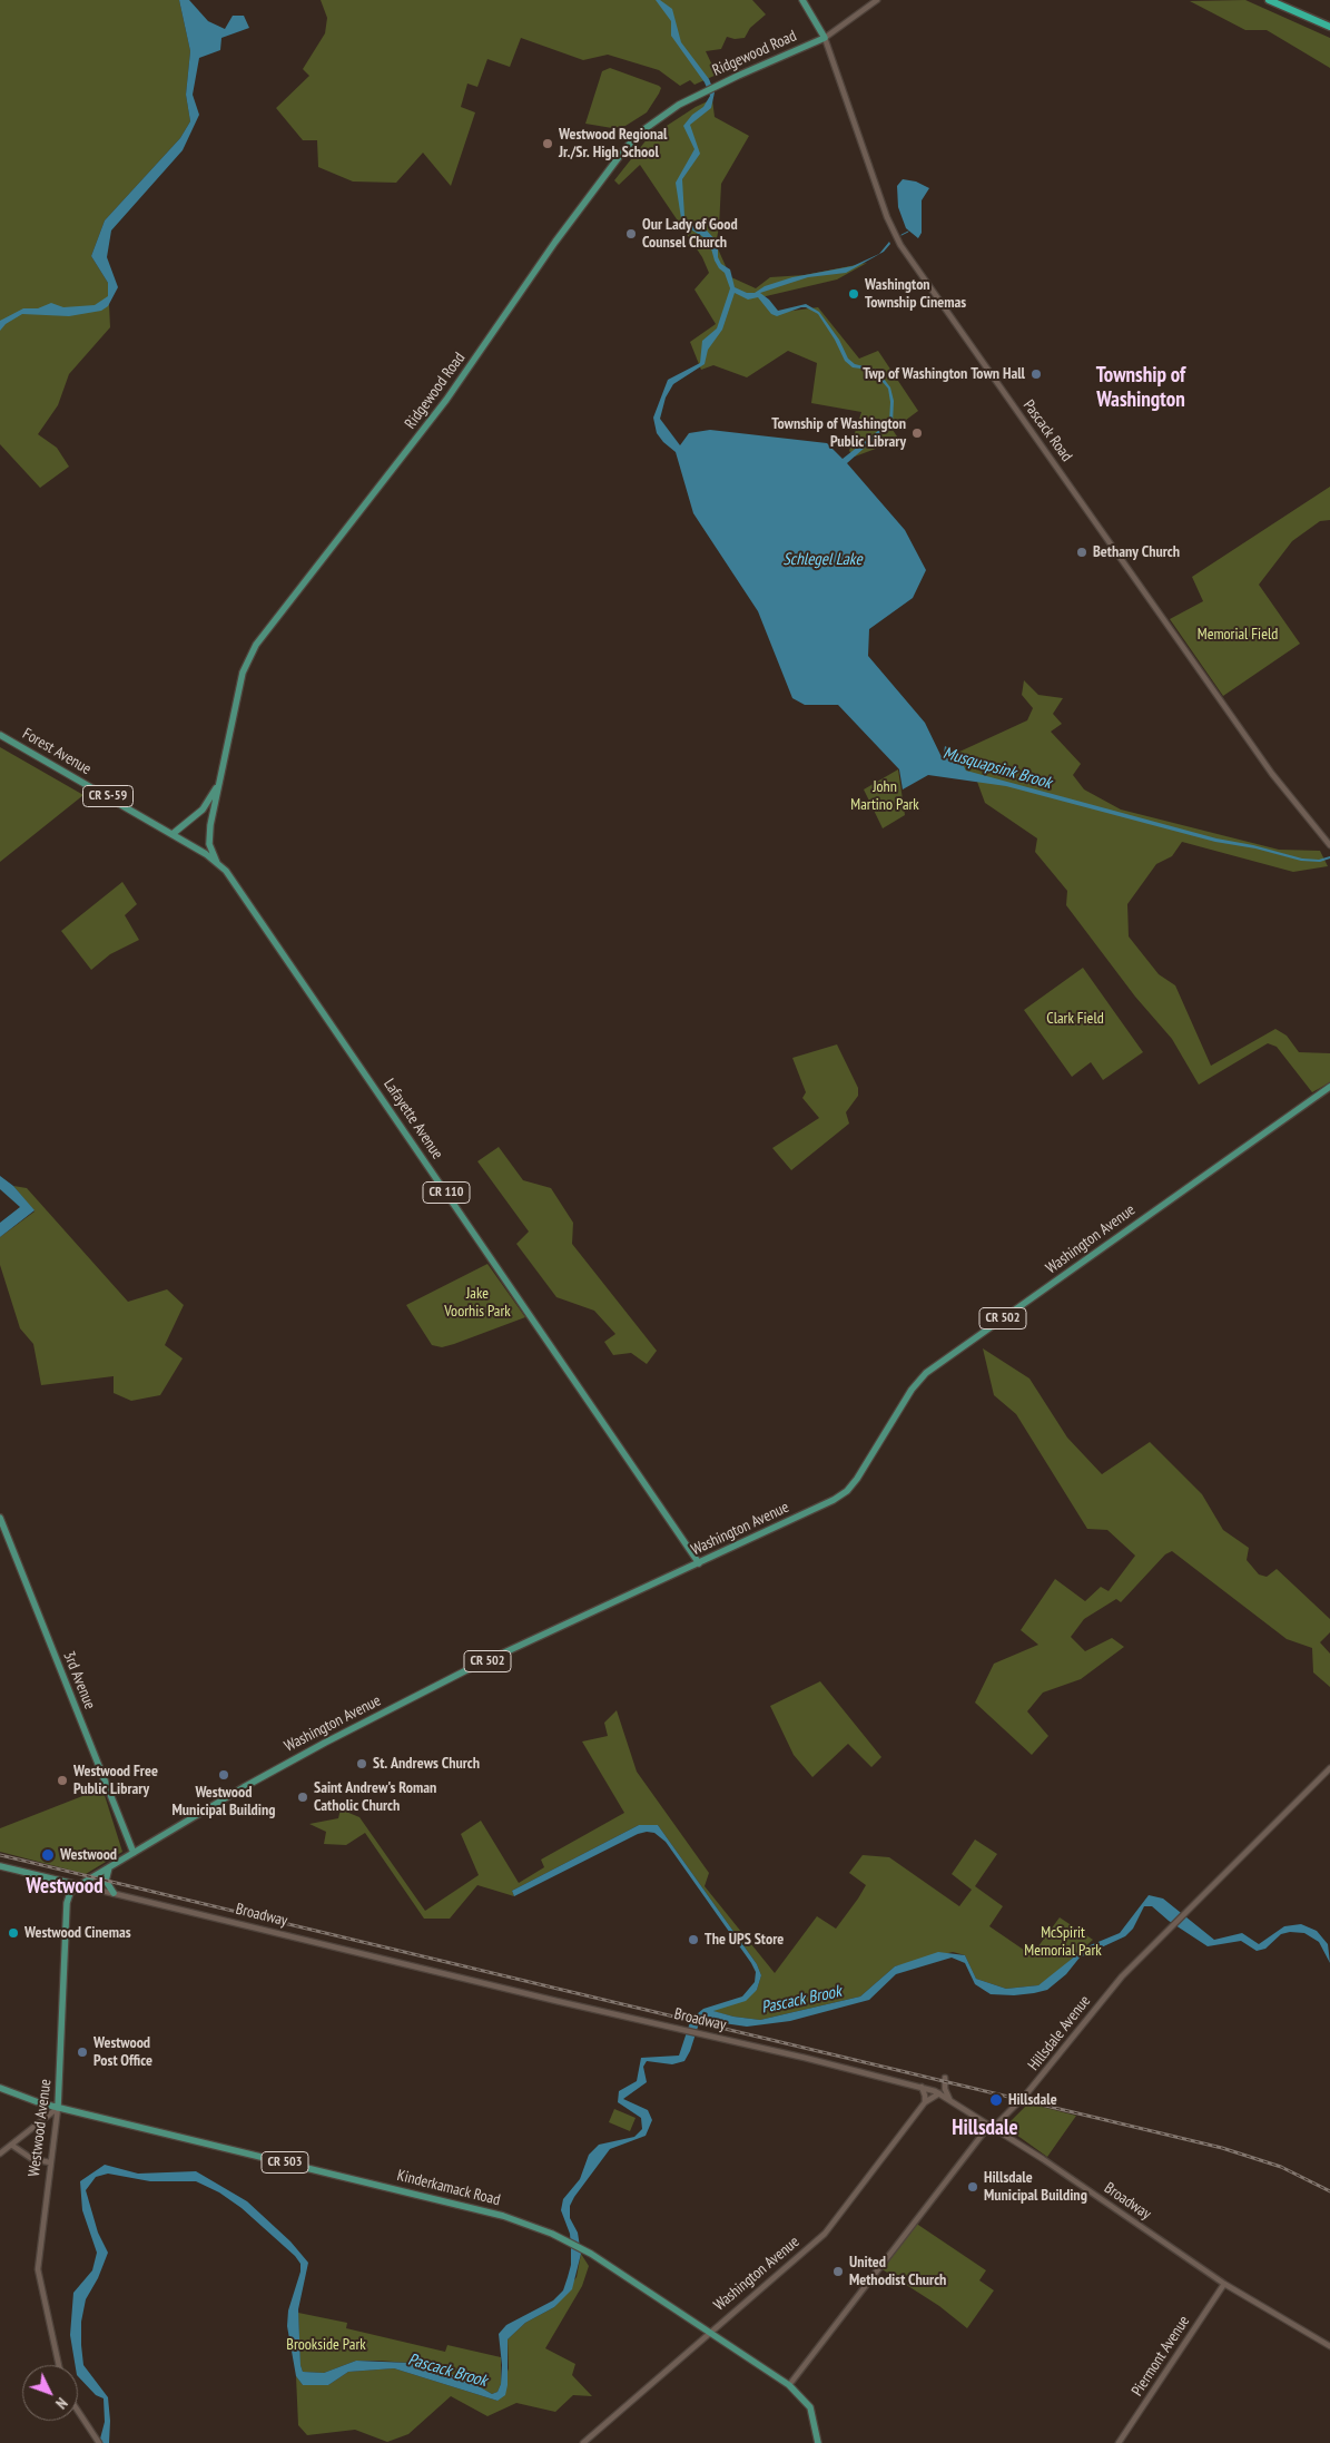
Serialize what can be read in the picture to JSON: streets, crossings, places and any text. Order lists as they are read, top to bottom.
{
  "streets": {
    "main road": [
      "Ridgewood Road",
      "Pascack Road",
      "Forest Avenue",
      "CR S-59",
      "Lafayette Avenue",
      "CR 110",
      "Washington Avenue",
      "CR 502",
      "3rd Avenue",
      "Broadway",
      "Westwood Avenue",
      "CR 503",
      "Kinderkamack Road"
    ],
    "street": ["Hillsdale Avenue", "Piermont Avenue"]
  },
  "crossings": [
    ["Ridgewood Road", "Pascack Road"],
    ["Ridgewood Road", "Forest Avenue"],
    ["Ridgewood Road", "Lafayette Avenue"],
    ["Forest Avenue", "Lafayette Avenue"],
    ["Lafayette Avenue", "Washington Avenue"],
    ["Washington Avenue", "3rd Avenue"],
    ["Washington Avenue", "Broadway"],
    ["Washington Avenue", "Westwood Avenue"],
    ["Washington Avenue", "Kinderkamack Road"],
    ["Broadway", "Hillsdale Avenue"],
    ["Broadway", "Westwood Avenue"],
    ["Broadway", "Piermont Avenue"],
    ["Hillsdale Avenue", "Kinderkamack Road"],
    ["Westwood Avenue", "Kinderkamack Road"]
  ],
  "districts": ["Township of Washington", "Westwood", "Hillsdale"],
  "water": ["Schlegel Lake", "Musquapsink Brook", "Pascack Brook"],
  "parks": [
    "Memorial Field",
    "John Martino Park",
    "Clark Field",
    "Jake Voorhis Park",
    "McSpirit Memorial Park",
    "Brookside Park"
  ],
  "places": [
    "Westwood Regional Jr./Sr. High School",
    "Our Lady of Good Counsel Church",
    "Washington Township Cinemas",
    "Twp of Washington Town Hall",
    "Township of Washington Public Library",
    "Bethany Church",
    "St. Andrews Church",
    "Westwood Municipal Building",
    "Westwood Free Public Library",
    "Saint Andrew's Roman Catholic Church",
    "Westwood",
    "Westwood Cinemas",
    "The UPS Store",
    "Westwood Post Office",
    "Hillsdale",
    "Hillsdale Municipal Building",
    "United Methodist Church"
  ],
  "north": "bottom right"
}
